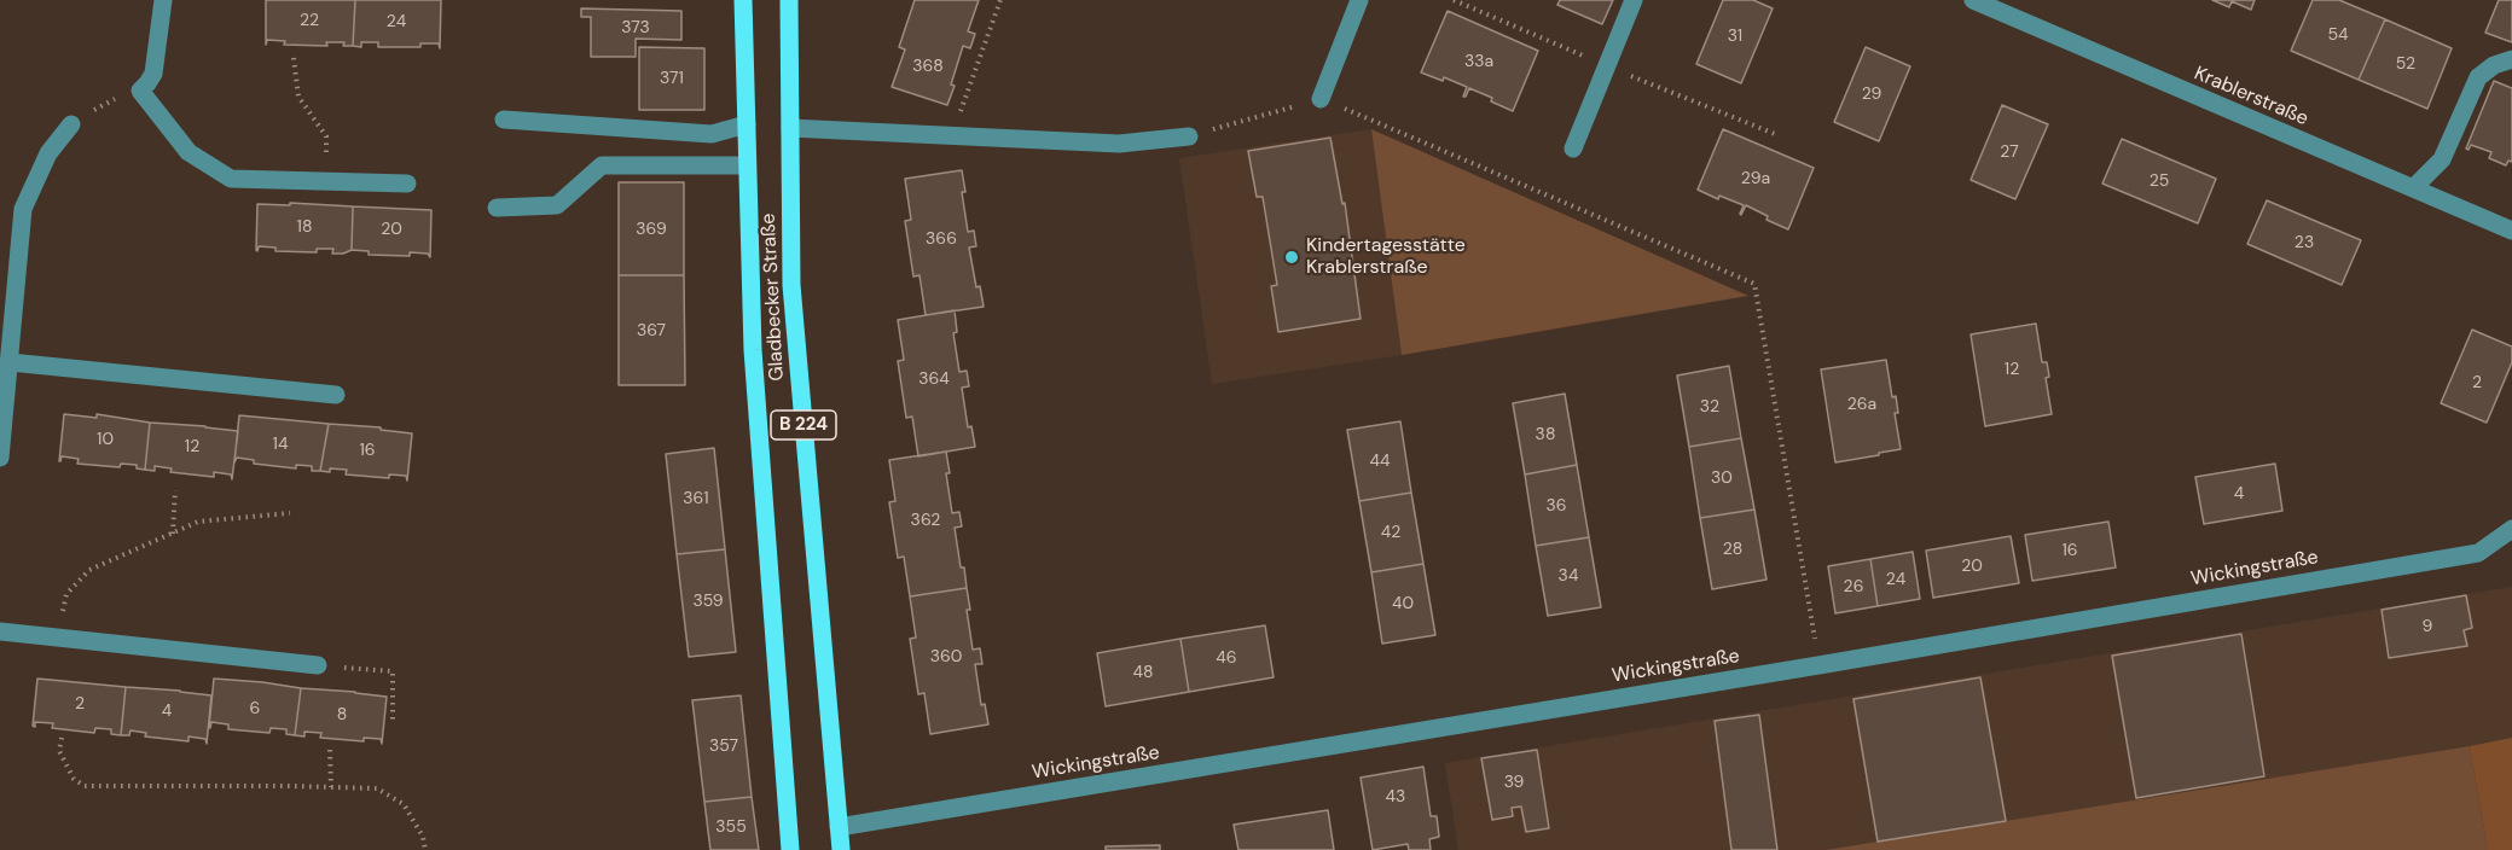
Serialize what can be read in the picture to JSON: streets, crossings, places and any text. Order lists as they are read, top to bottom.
{
  "streets": {
    "main road": ["Gladbecker Straße", "B 224"],
    "street": ["Krablerstraße", "Wickingstraße"]
  },
  "crossings": [
    ["Gladbecker Straße", "Wickingstraße"]
  ],
  "places": ["Kindertagesstätte Krablerstraße"],
  "house_numbers": [
    "22",
    "24",
    "373",
    "54",
    "31",
    "33a",
    "52",
    "368",
    "371",
    "29",
    "27",
    "29a",
    "25",
    "18",
    "20",
    "369",
    "366",
    "23",
    "367",
    "12",
    "364",
    "2",
    "26a",
    "32",
    "38",
    "10",
    "14",
    "12",
    "16",
    "44",
    "30",
    "4",
    "361",
    "36",
    "362",
    "42",
    "28",
    "16",
    "20",
    "34",
    "24",
    "26",
    "359",
    "40",
    "9",
    "360",
    "46",
    "48",
    "2",
    "6",
    "4",
    "8",
    "357",
    "39",
    "43",
    "355"
  ]
}
